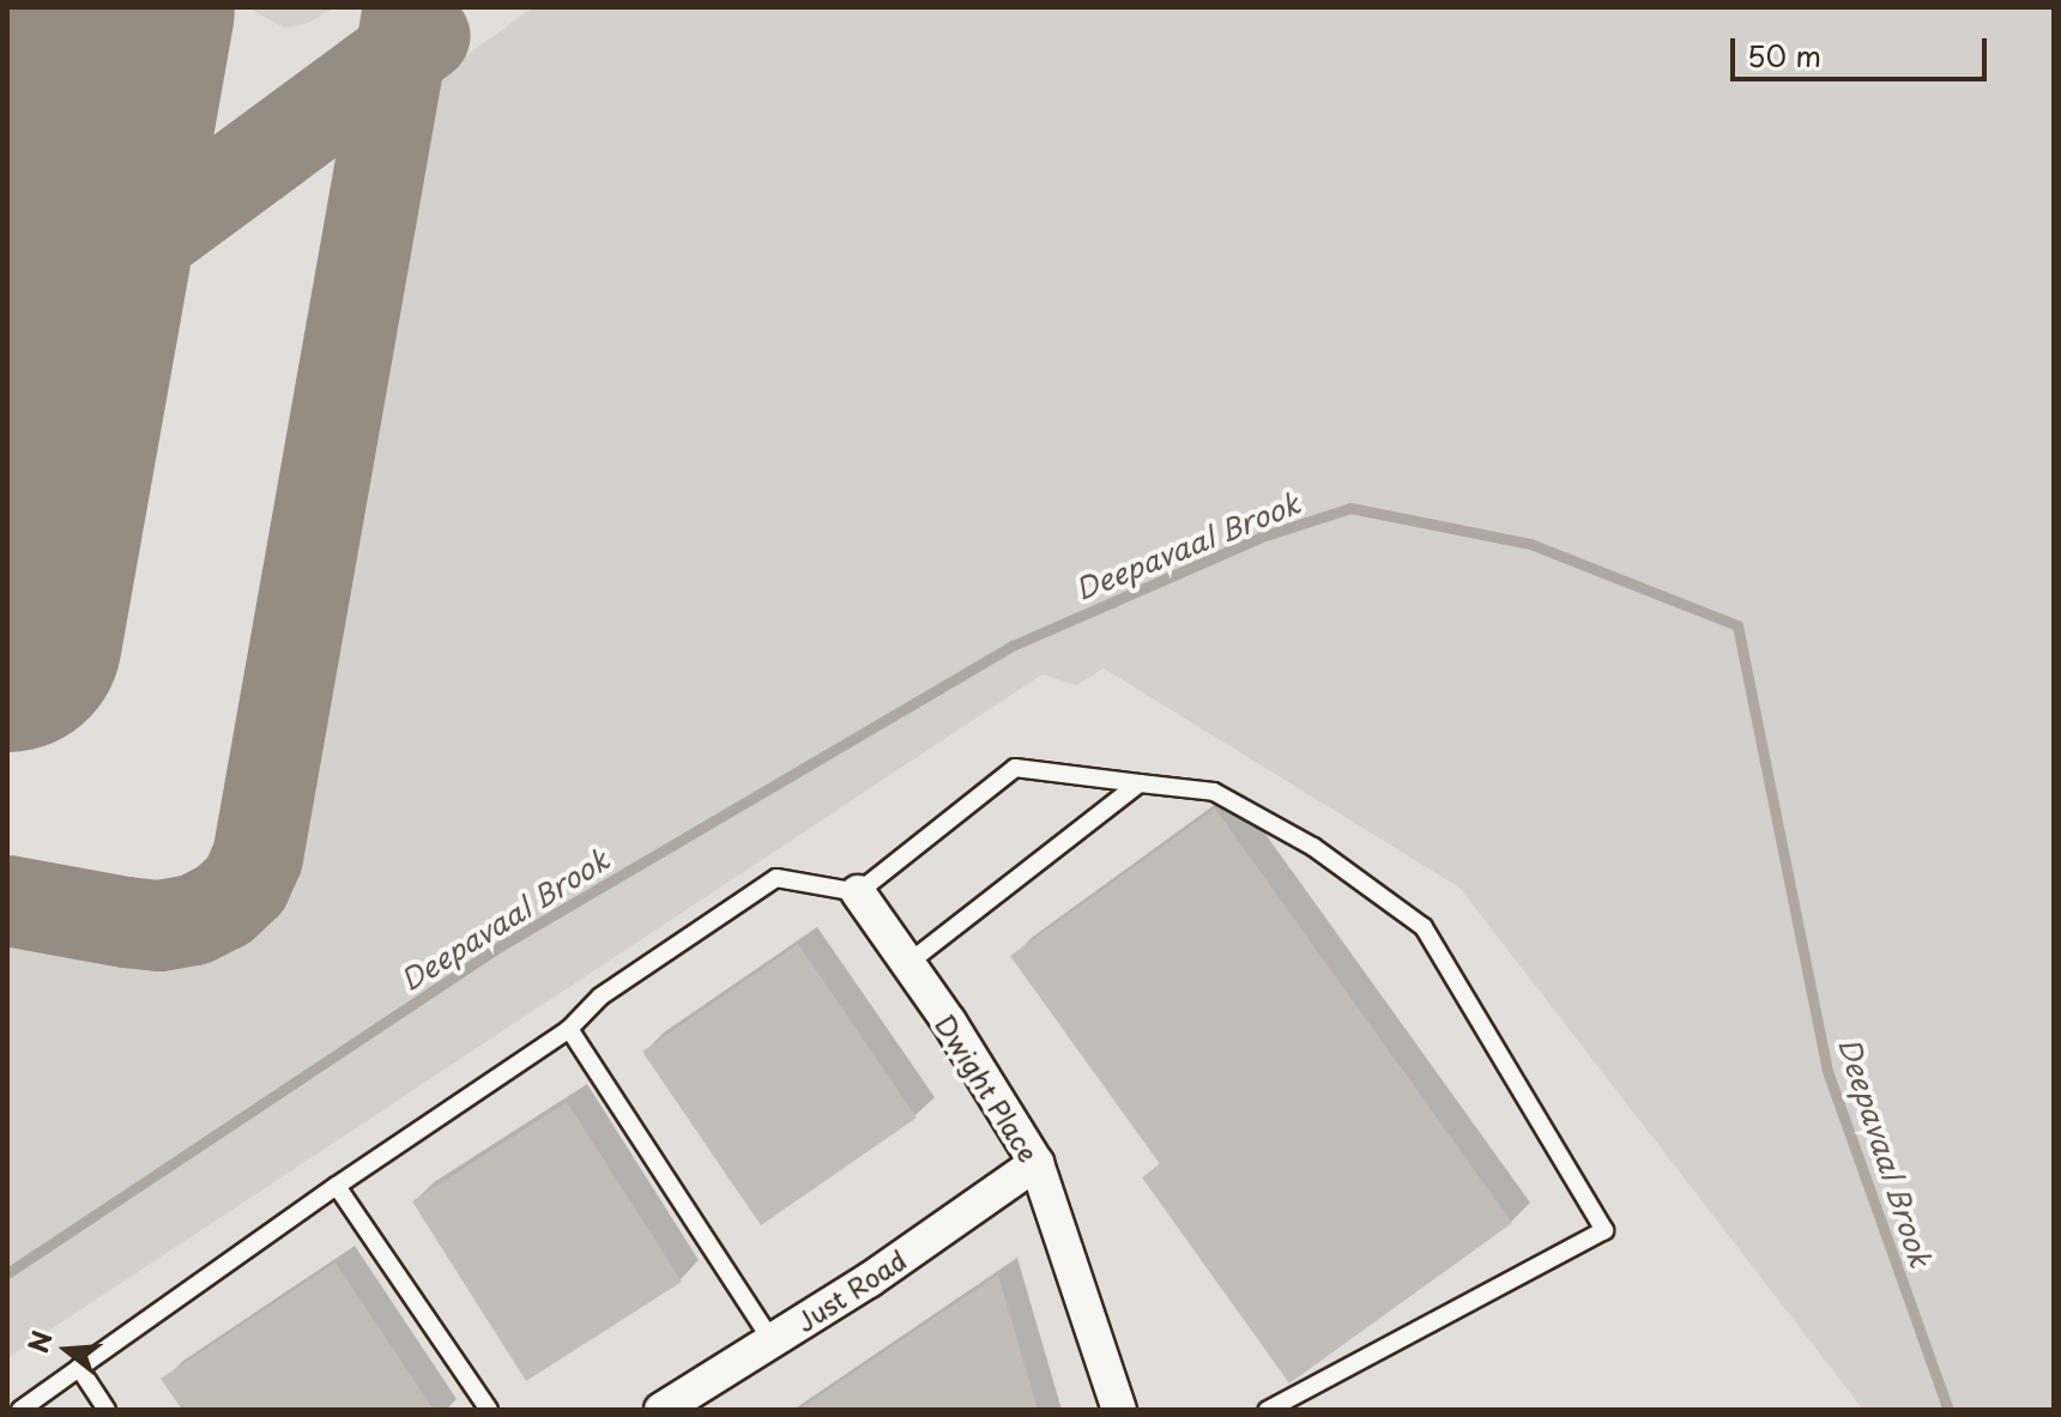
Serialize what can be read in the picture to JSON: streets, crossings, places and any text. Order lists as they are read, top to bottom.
{
  "streets": {
    "street": ["Dwight Place", "Just Road"]
  },
  "crossings": [
    ["Dwight Place", "Just Road"]
  ],
  "water": ["Deepavaal Brook"],
  "scale_bar": "50 m",
  "north": "left"
}
